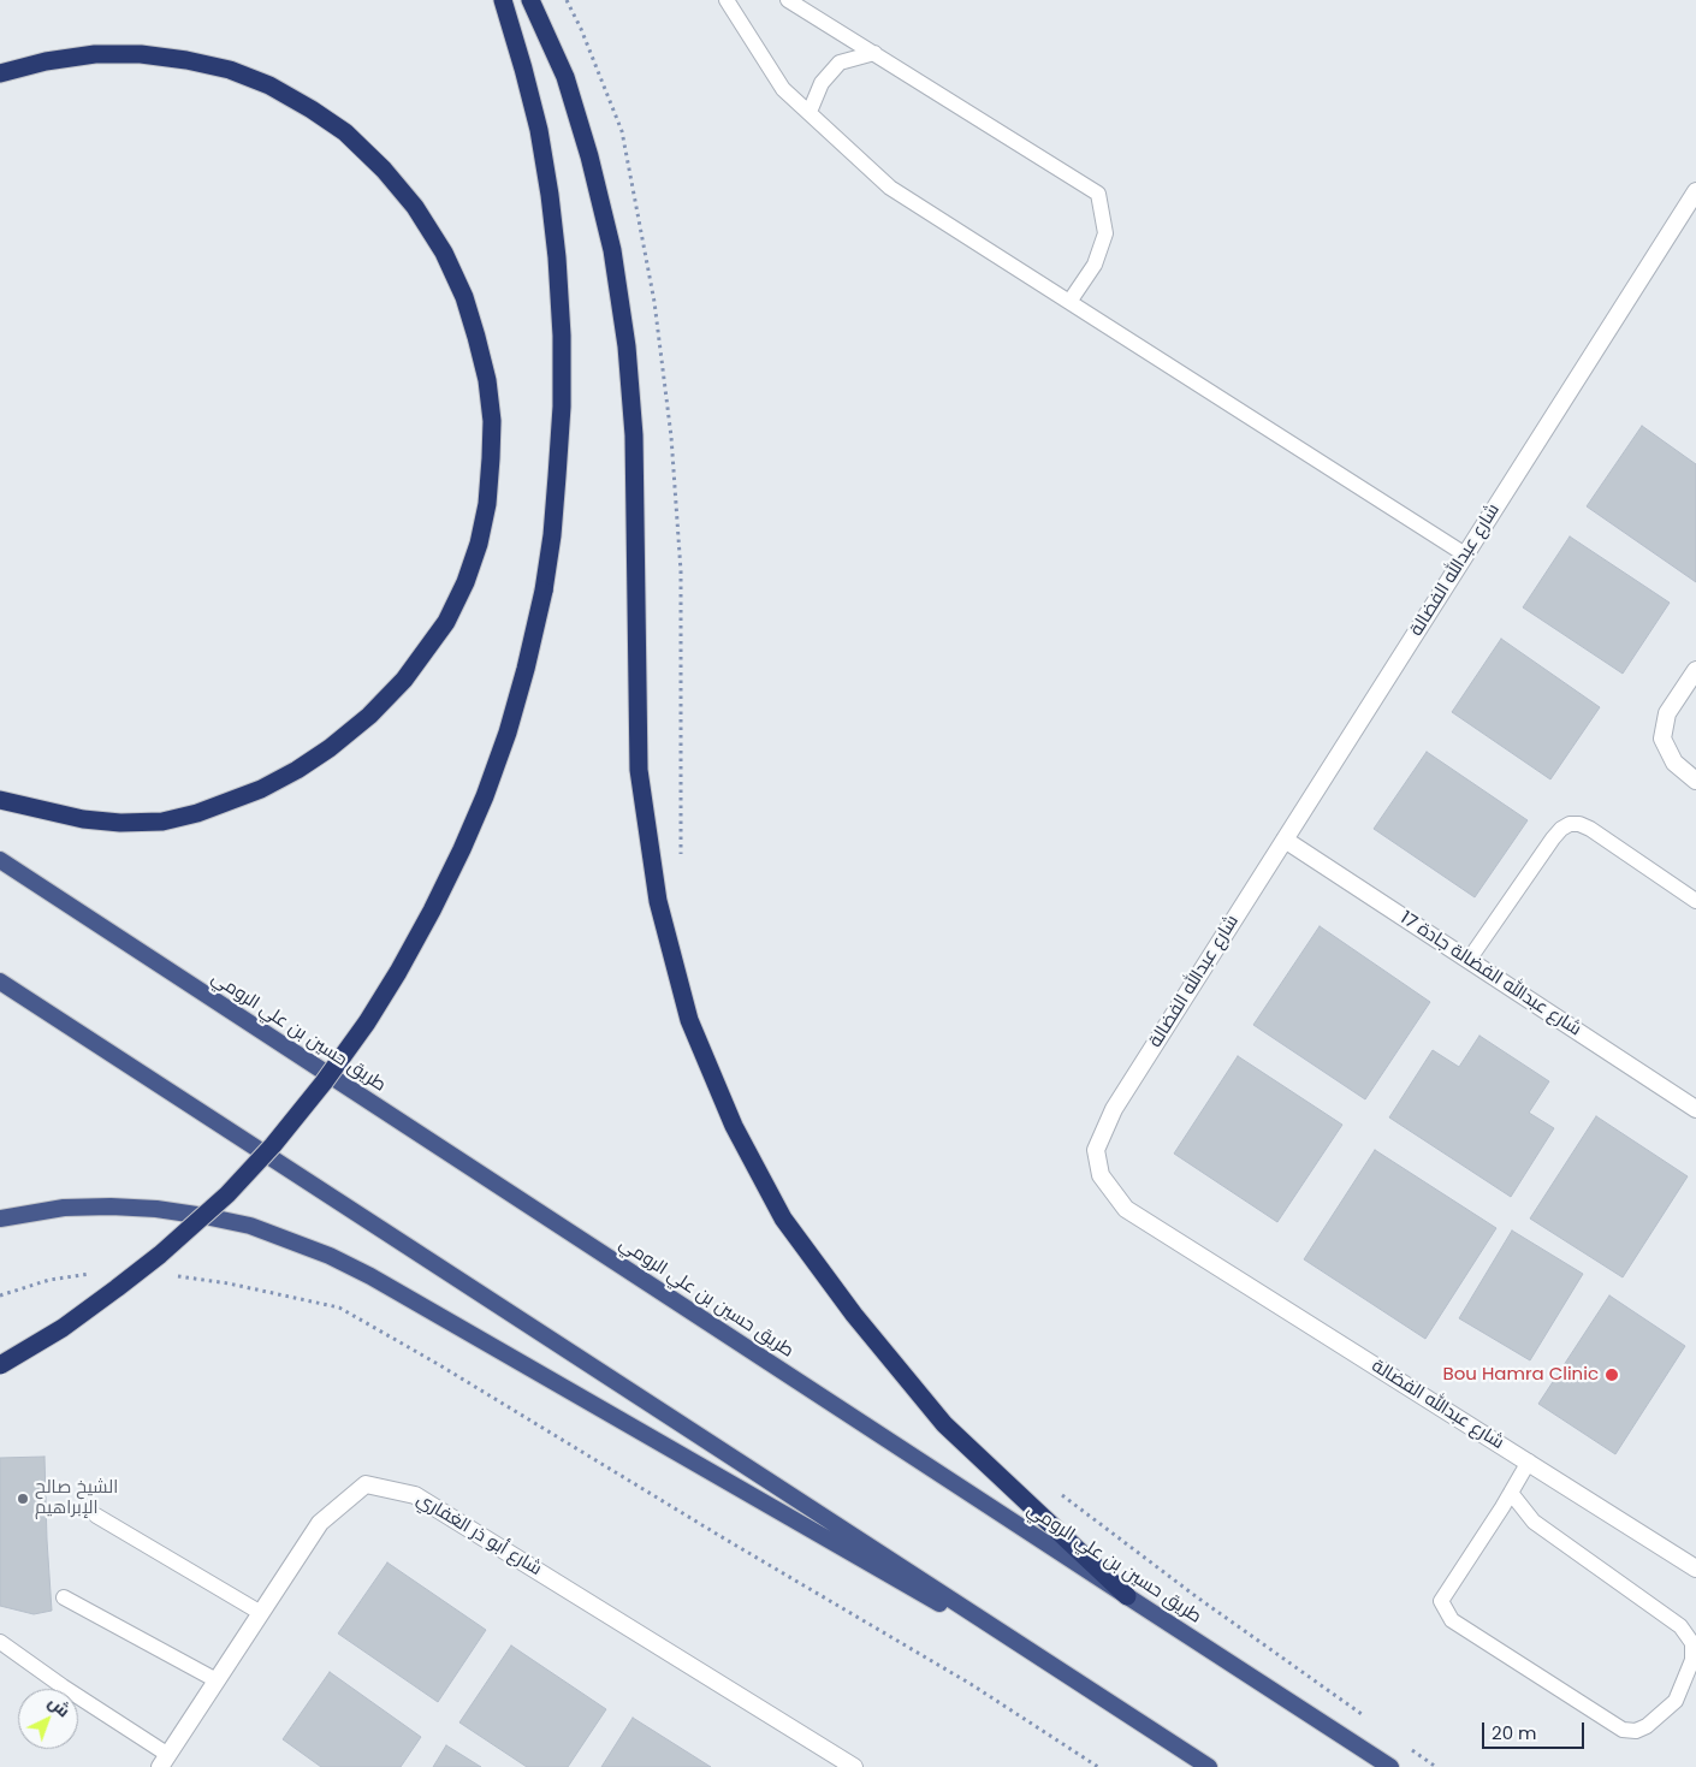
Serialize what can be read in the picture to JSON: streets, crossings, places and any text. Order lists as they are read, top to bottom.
{
  "streets": {
    "highway": ["طريق حسين بن علي الرومي"],
    "street": ["شارع عبدالله الفضالة", "شارع عبدالله الفضالة جادة 17", "شارع أبو ذر الغفاري"]
  },
  "crossings": [
    ["شارع عبدالله الفضالة", "شارع عبدالله الفضالة جادة 17"]
  ],
  "places": ["Bou Hamra Clinic", "الشيخ صالح الإبراهيم"],
  "scale_bar": "20 m",
  "north": "top right"
}
